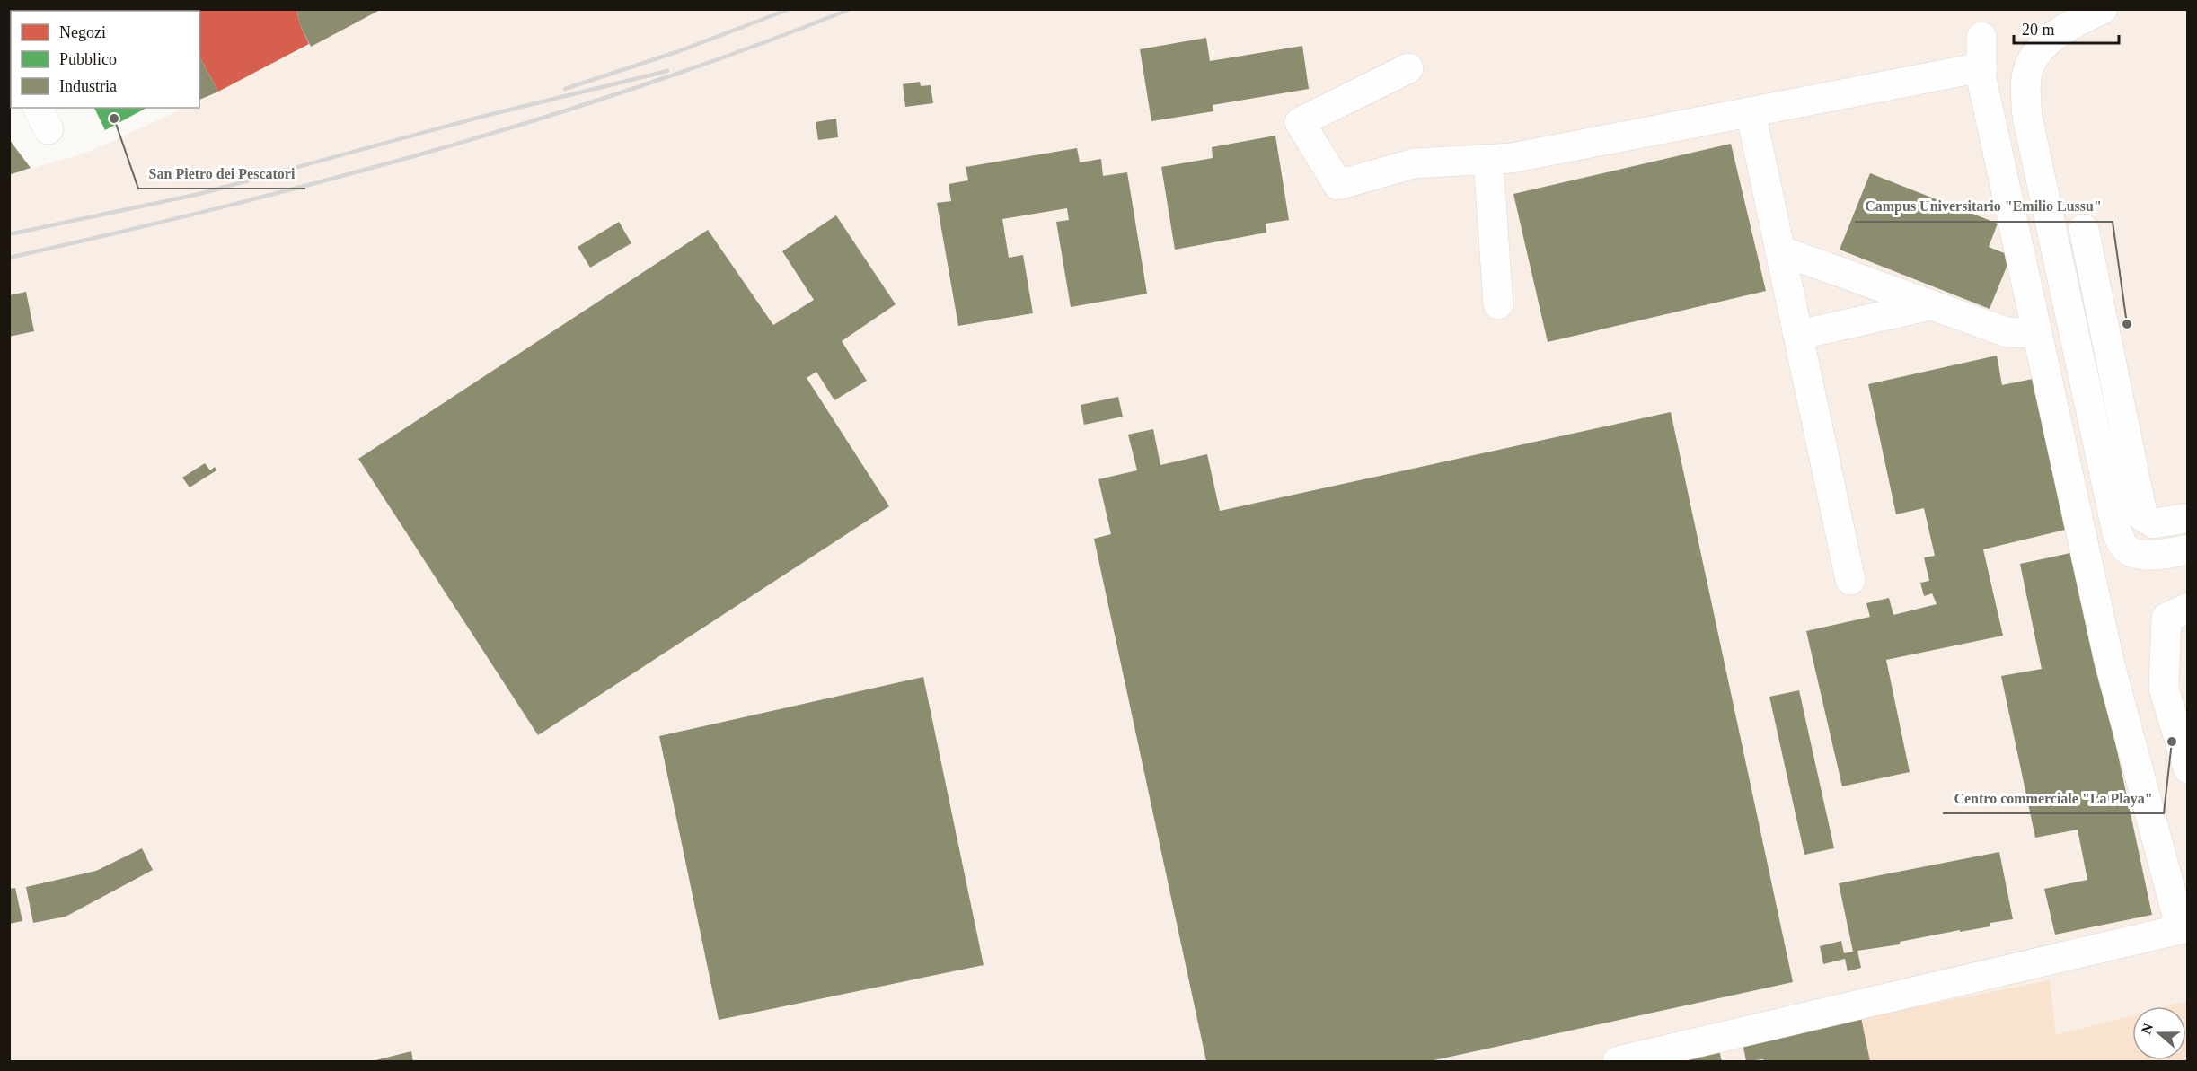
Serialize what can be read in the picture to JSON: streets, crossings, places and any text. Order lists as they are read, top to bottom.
{
  "places": ["San Pietro dei Pescatori", "Campus Universitario \"Emilio Lussu\"", "Centro commerciale \"La Playa\""],
  "legend": ["Negozi", "Pubblico", "Industria"],
  "scale_bar": "20 m",
  "north": "left"
}
